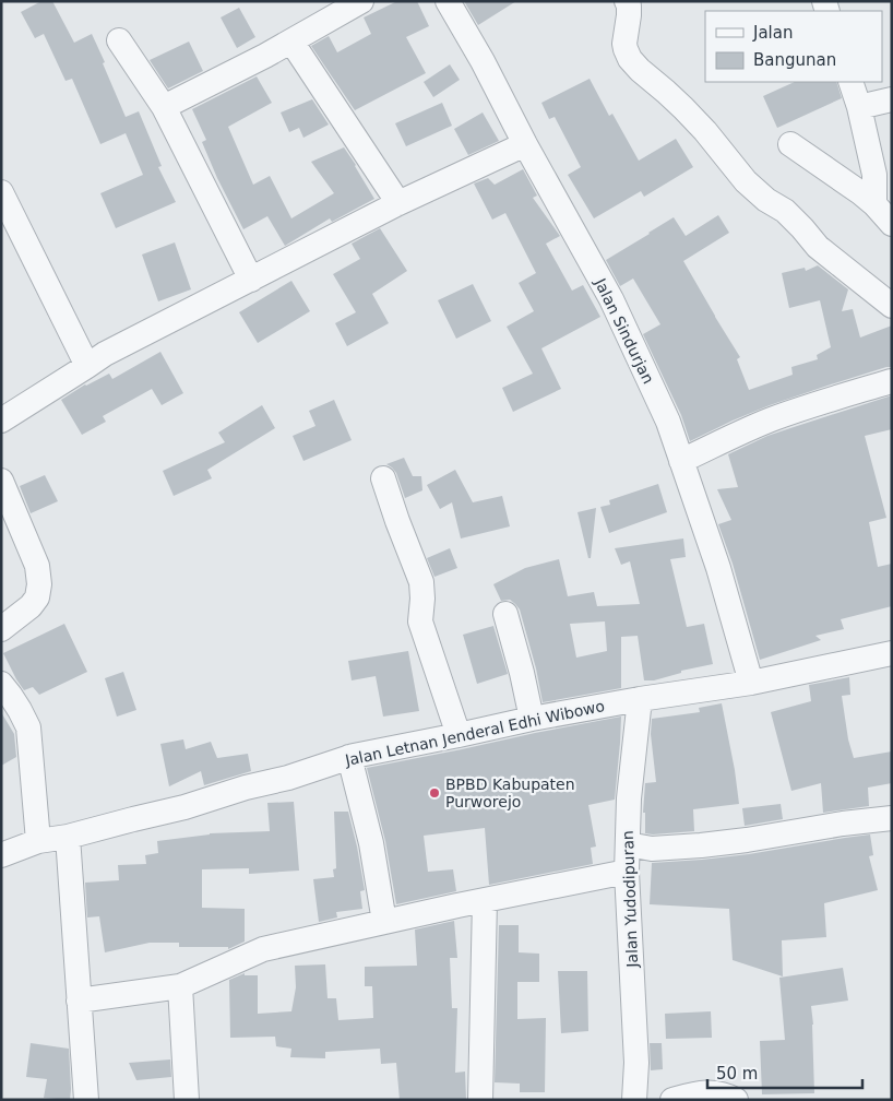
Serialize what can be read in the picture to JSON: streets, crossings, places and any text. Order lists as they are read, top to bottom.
{
  "streets": {
    "street": ["Jalan Sindurjan", "Jalan Letnan Jenderal Edhi Wibowo", "Jalan Yudodipuran"]
  },
  "crossings": [
    ["Jalan Sindurjan", "Jalan Letnan Jenderal Edhi Wibowo"],
    ["Jalan Letnan Jenderal Edhi Wibowo", "Jalan Yudodipuran"]
  ],
  "places": ["BPBD Kabupaten Purworejo"],
  "legend": ["Jalan", "Bangunan"],
  "scale_bar": "50 m"
}
